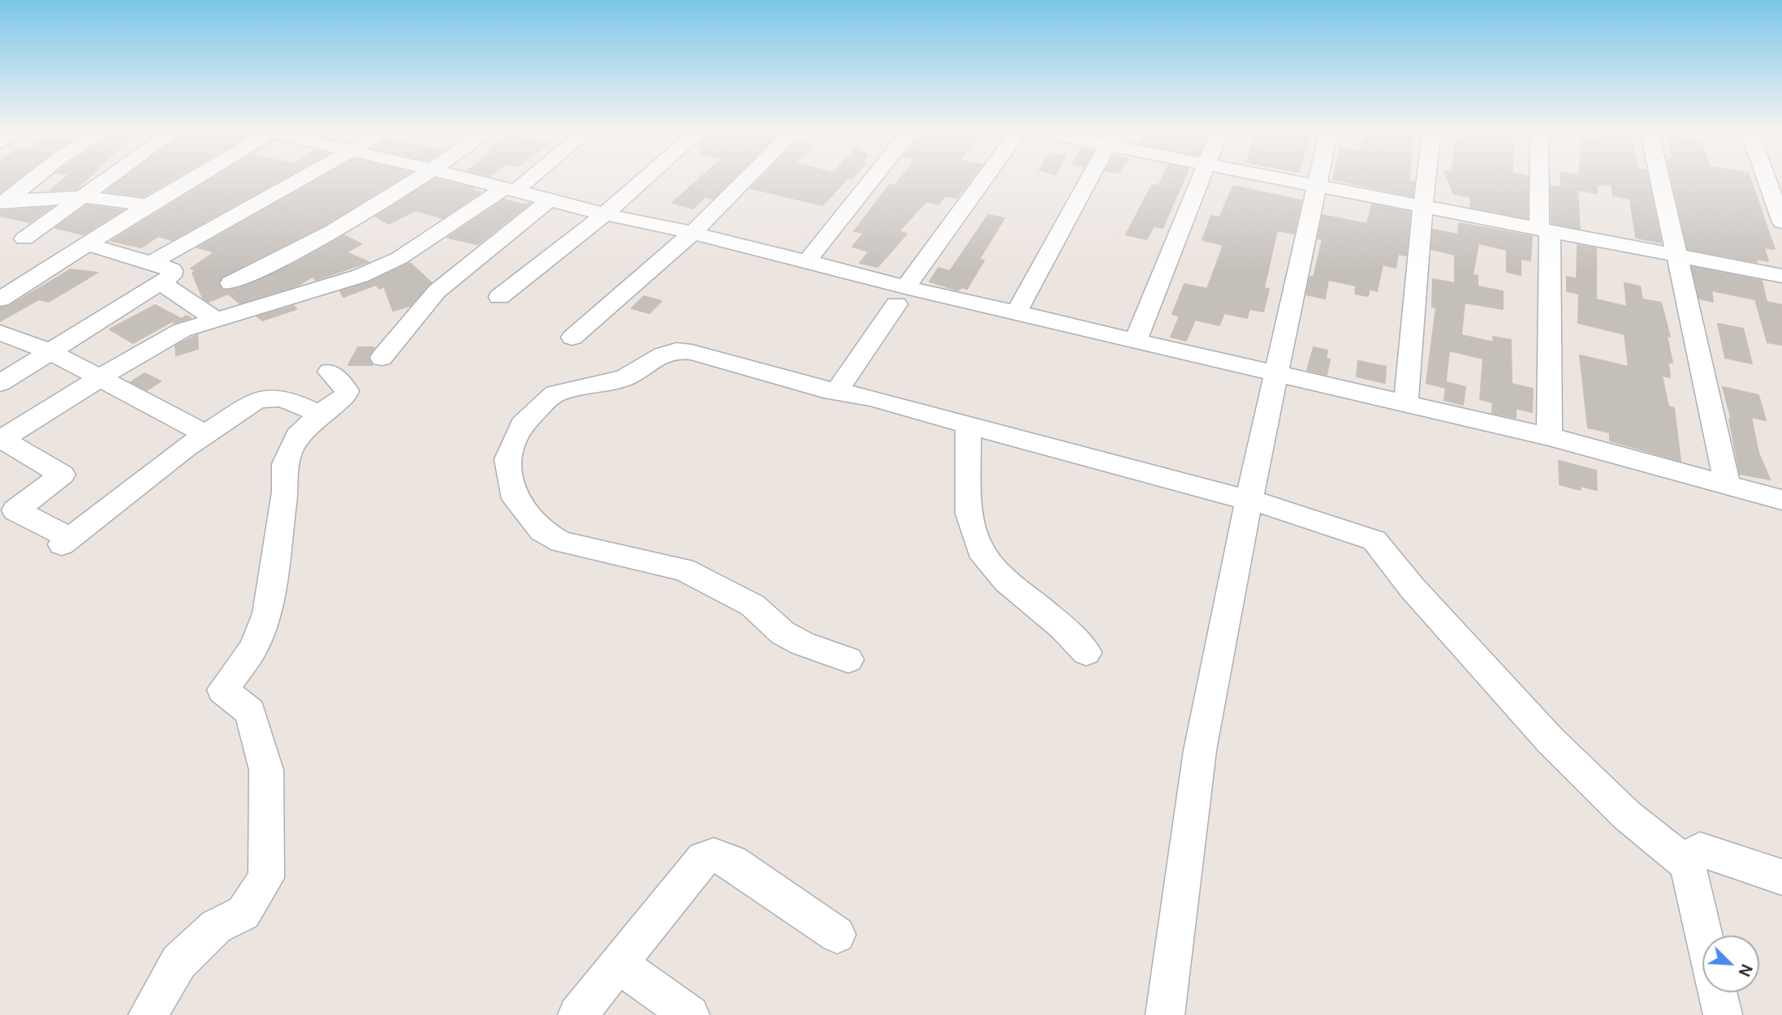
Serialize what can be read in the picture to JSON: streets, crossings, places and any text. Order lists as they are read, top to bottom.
{
  "north": "bottom right"
}
